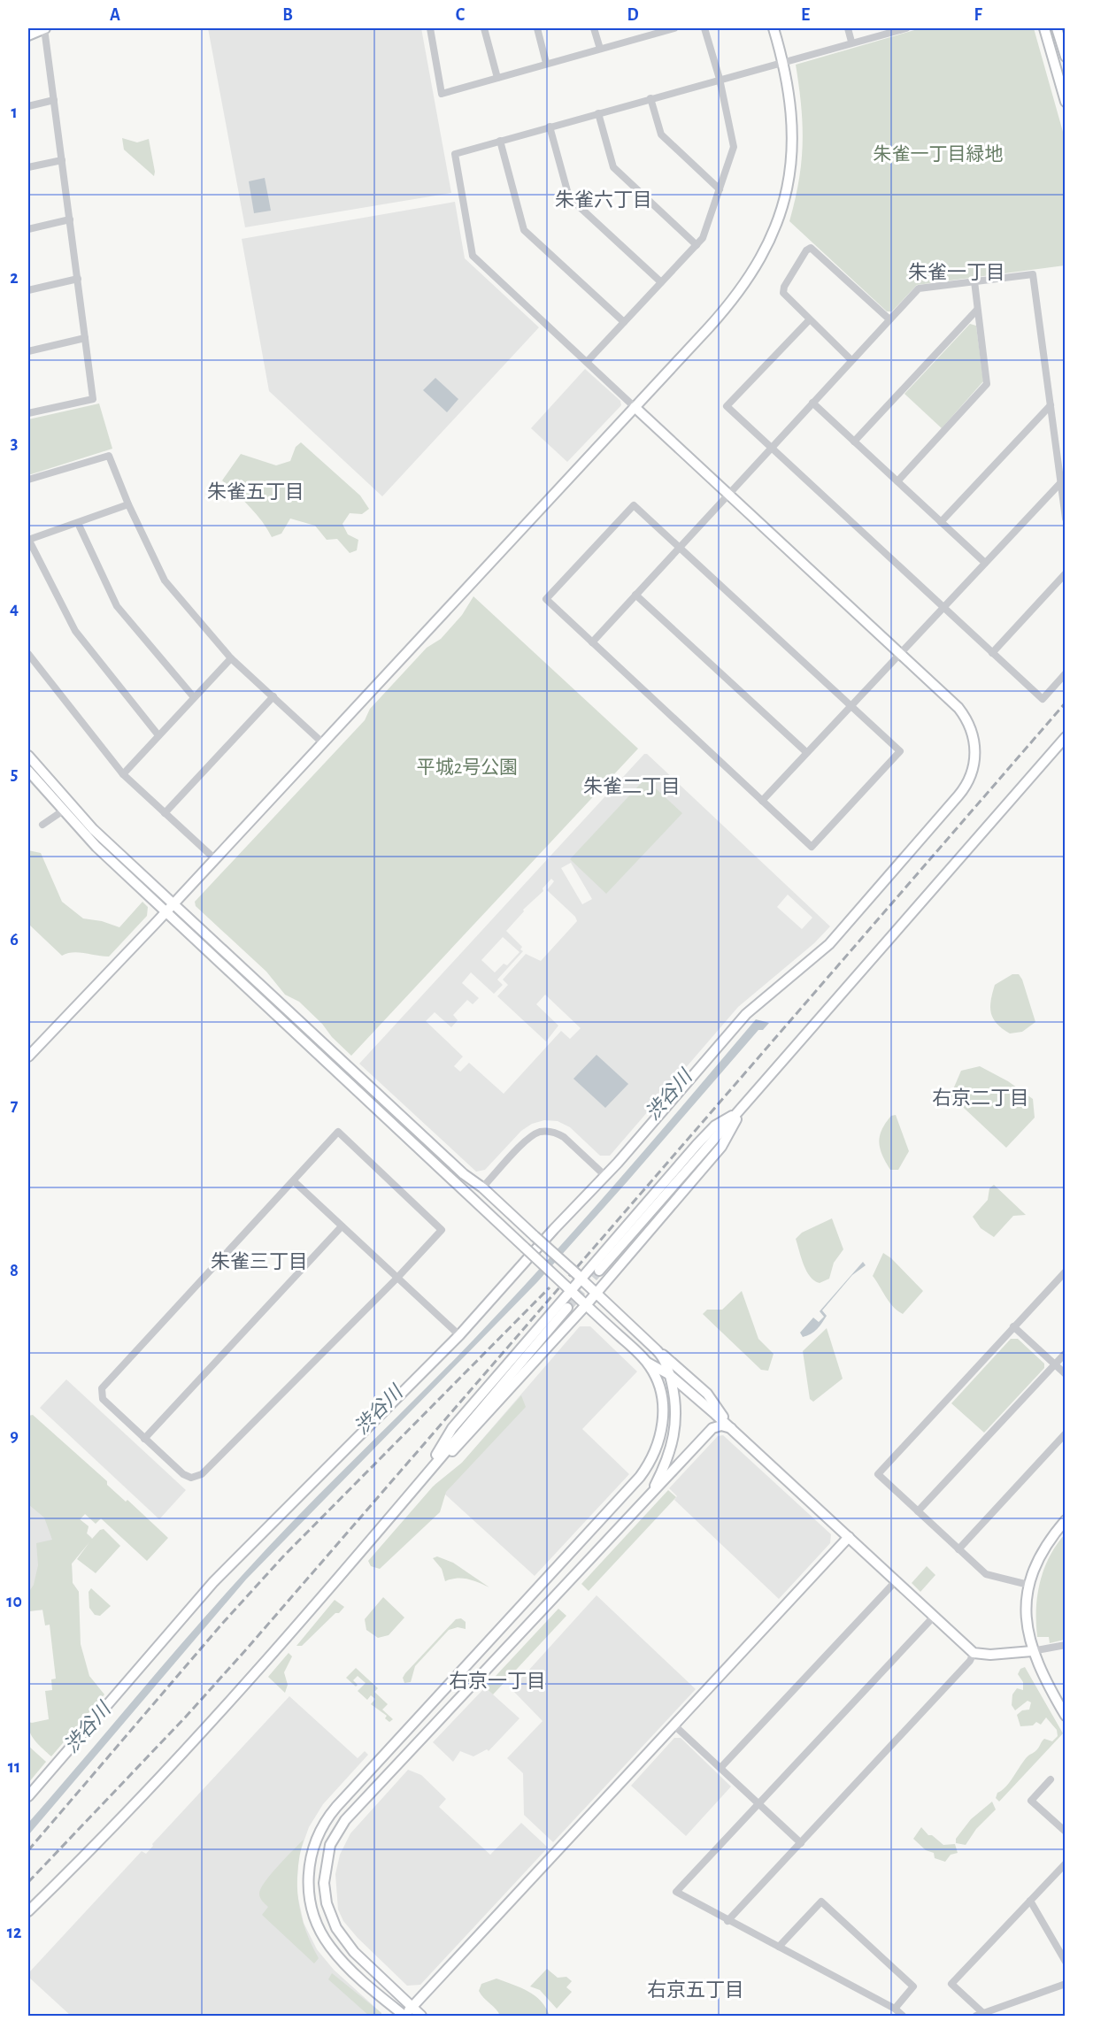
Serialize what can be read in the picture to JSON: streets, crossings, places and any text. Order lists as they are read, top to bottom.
{
  "districts": [
    "朱雀六丁目",
    "朱雀一丁目",
    "朱雀五丁目",
    "朱雀二丁目",
    "右京二丁目",
    "朱雀三丁目",
    "右京一丁目",
    "右京五丁目"
  ],
  "water": ["渋谷川"],
  "parks": ["朱雀一丁目緑地", "平城2号公園"],
  "grid": {
    "columns": [
      "A",
      "B",
      "C",
      "D",
      "E",
      "F"
    ],
    "rows": [
      "1",
      "2",
      "3",
      "4",
      "5",
      "6",
      "7",
      "8",
      "9",
      "10",
      "11",
      "12"
    ]
  }
}
